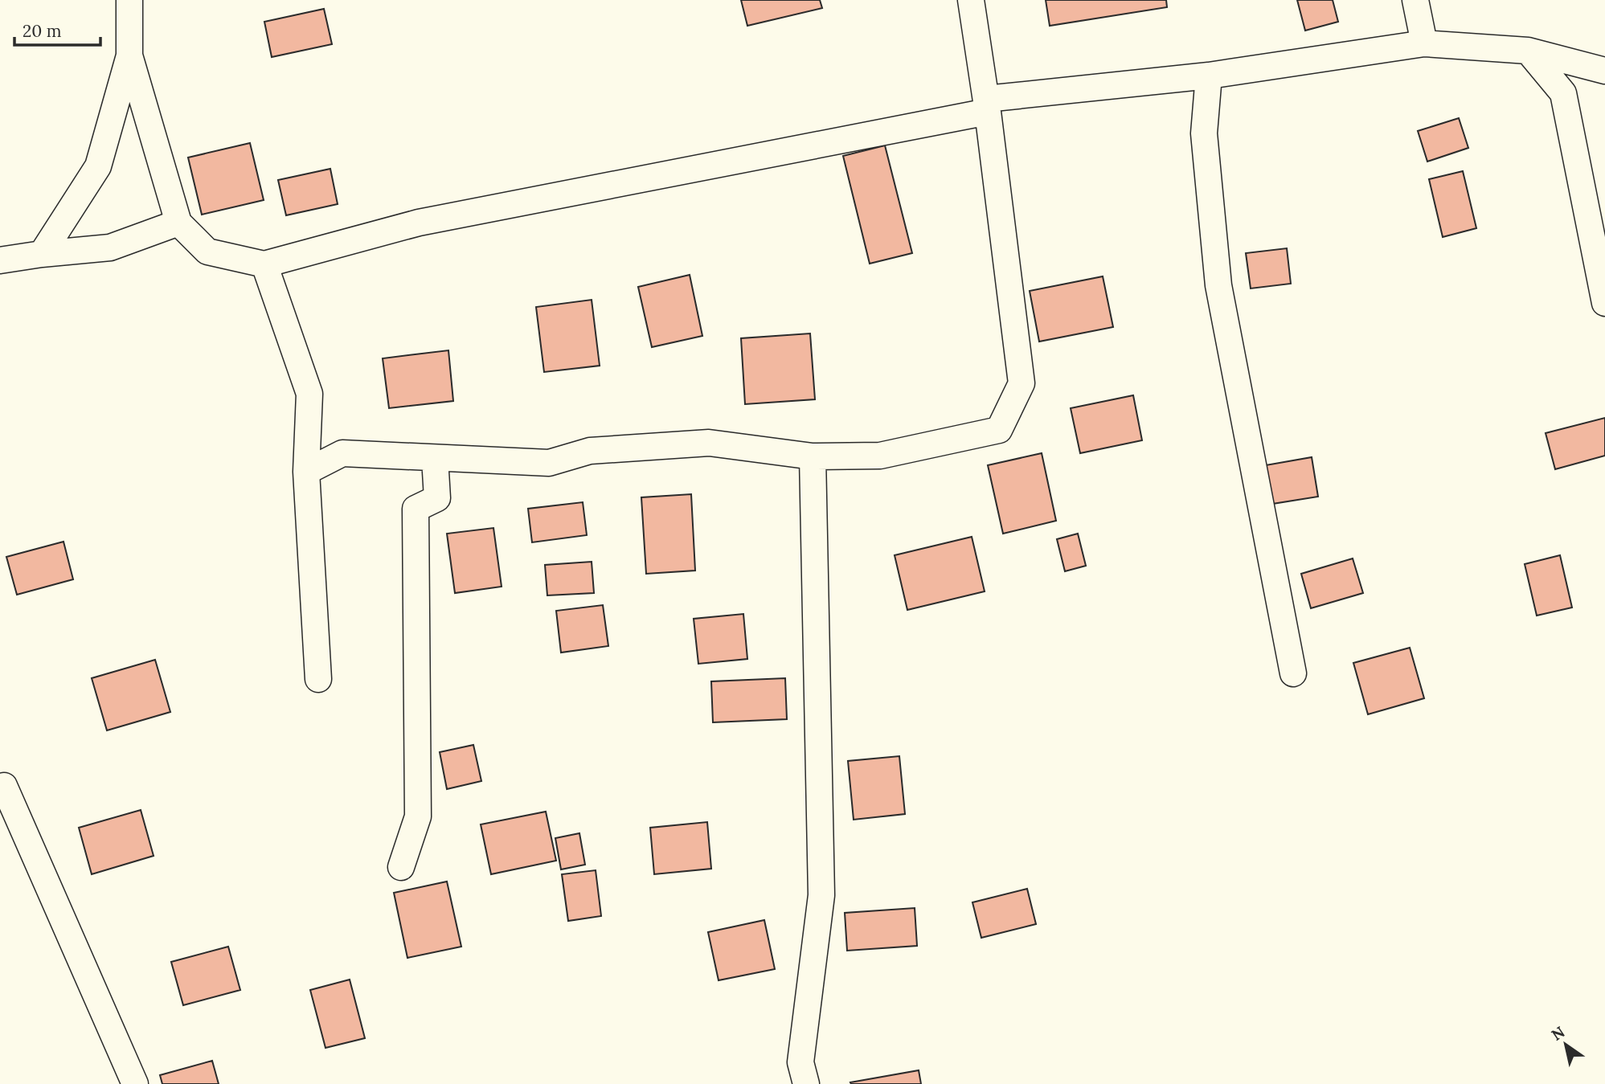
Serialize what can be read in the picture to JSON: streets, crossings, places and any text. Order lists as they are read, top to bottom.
{
  "scale_bar": "20 m",
  "north": "top left"
}
